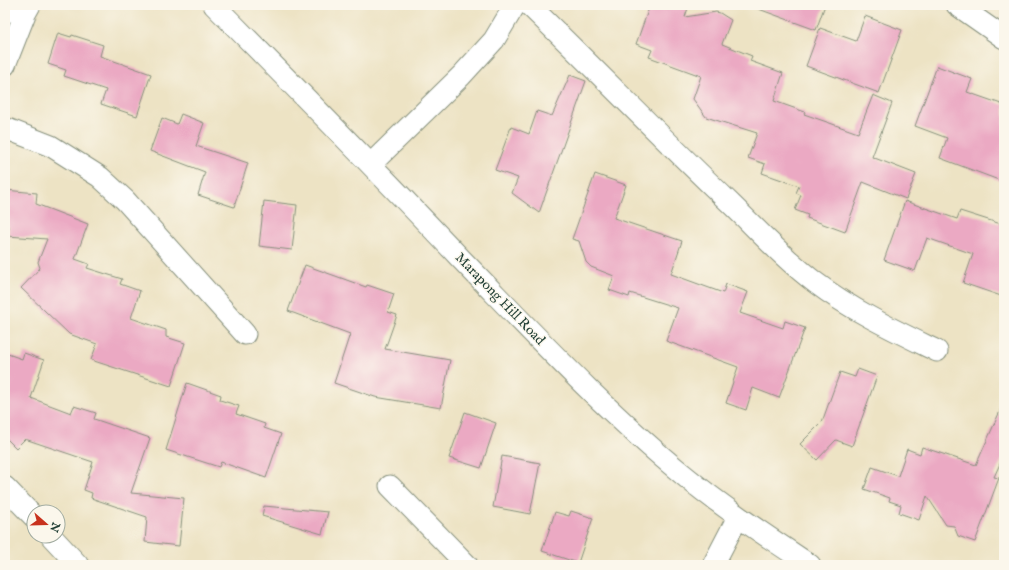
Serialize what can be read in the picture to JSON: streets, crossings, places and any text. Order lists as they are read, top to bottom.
{
  "streets": {
    "street": ["Marapong Hill Road"]
  },
  "north": "right"
}
